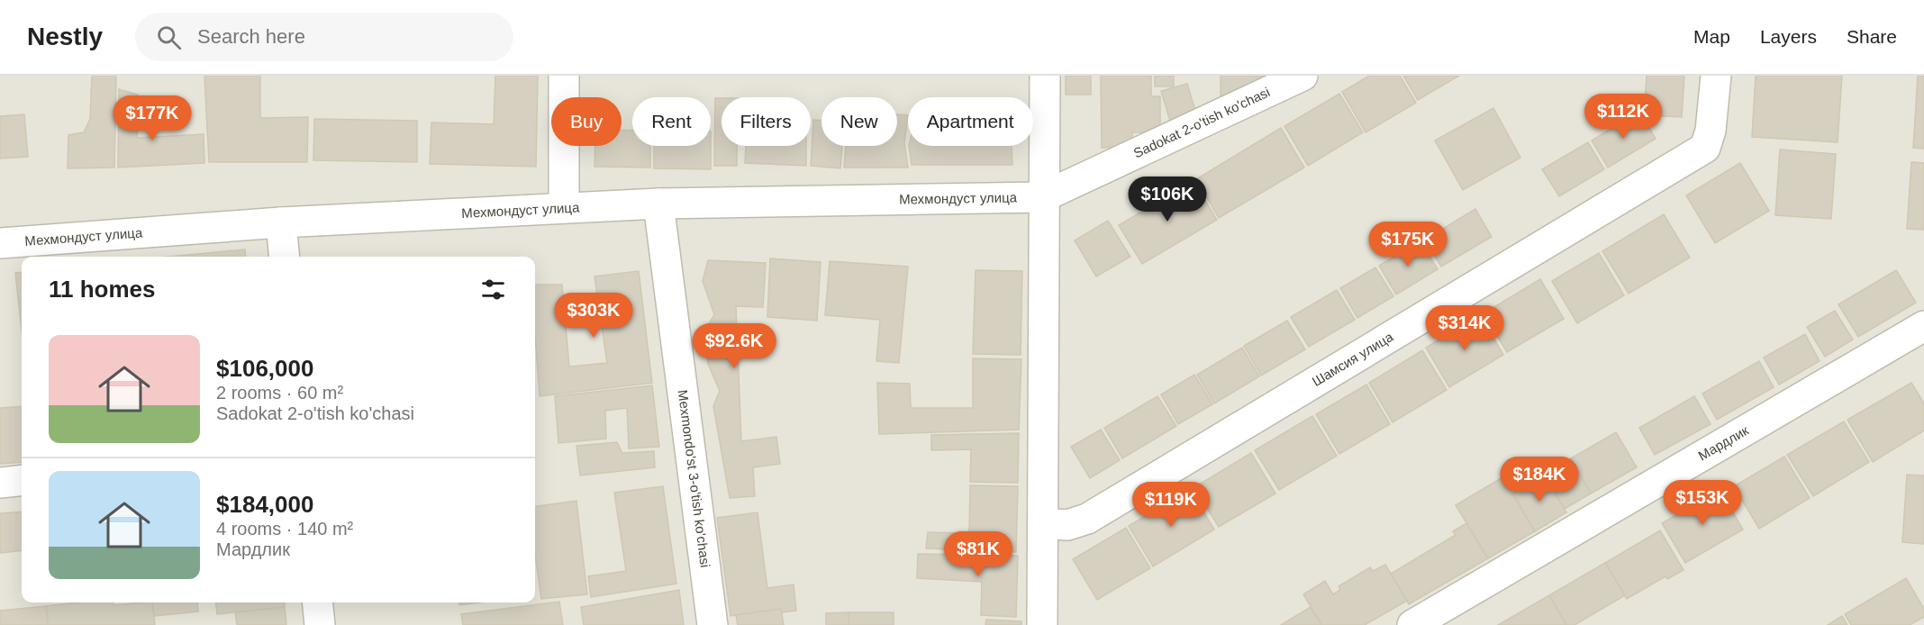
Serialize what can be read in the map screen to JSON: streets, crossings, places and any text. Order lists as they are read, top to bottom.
{
  "streets": {
    "street": [
      "Sadokat 2-o'tish ko'chasi",
      "Мехмондуст улица",
      "Шамсия улица",
      "Мардлик",
      "Mexmondo'st 3-o'tish ko'chasi"
    ]
  },
  "crossings": [
    ["Sadokat 2-o'tish ko'chasi", "Мехмондуст улица"],
    ["Мехмондуст улица", "Mexmondo'st 3-o'tish ko'chasi"]
  ],
  "page": {
    "header": "Nestly",
    "search": "Search here",
    "nav": ["Map", "Layers", "Share"],
    "price": [
      "$112K",
      "$177K",
      "$106K",
      "$175K",
      "$303K",
      "$314K",
      "$92.6K",
      "$184K",
      "$153K",
      "$119K",
      "$81K"
    ],
    "chip": [
      "Buy",
      "Rent",
      "Filters",
      "New",
      "Apartment"
    ],
    "heading": "11 homes",
    "list": [
      {
        "name": "$106,000",
        "note": "2 rooms · 60 m² · Sadokat 2-o'tish ko'chasi"
      },
      {
        "name": "$184,000",
        "note": "4 rooms · 140 m² · Мардлик"
      }
    ]
  }
}
